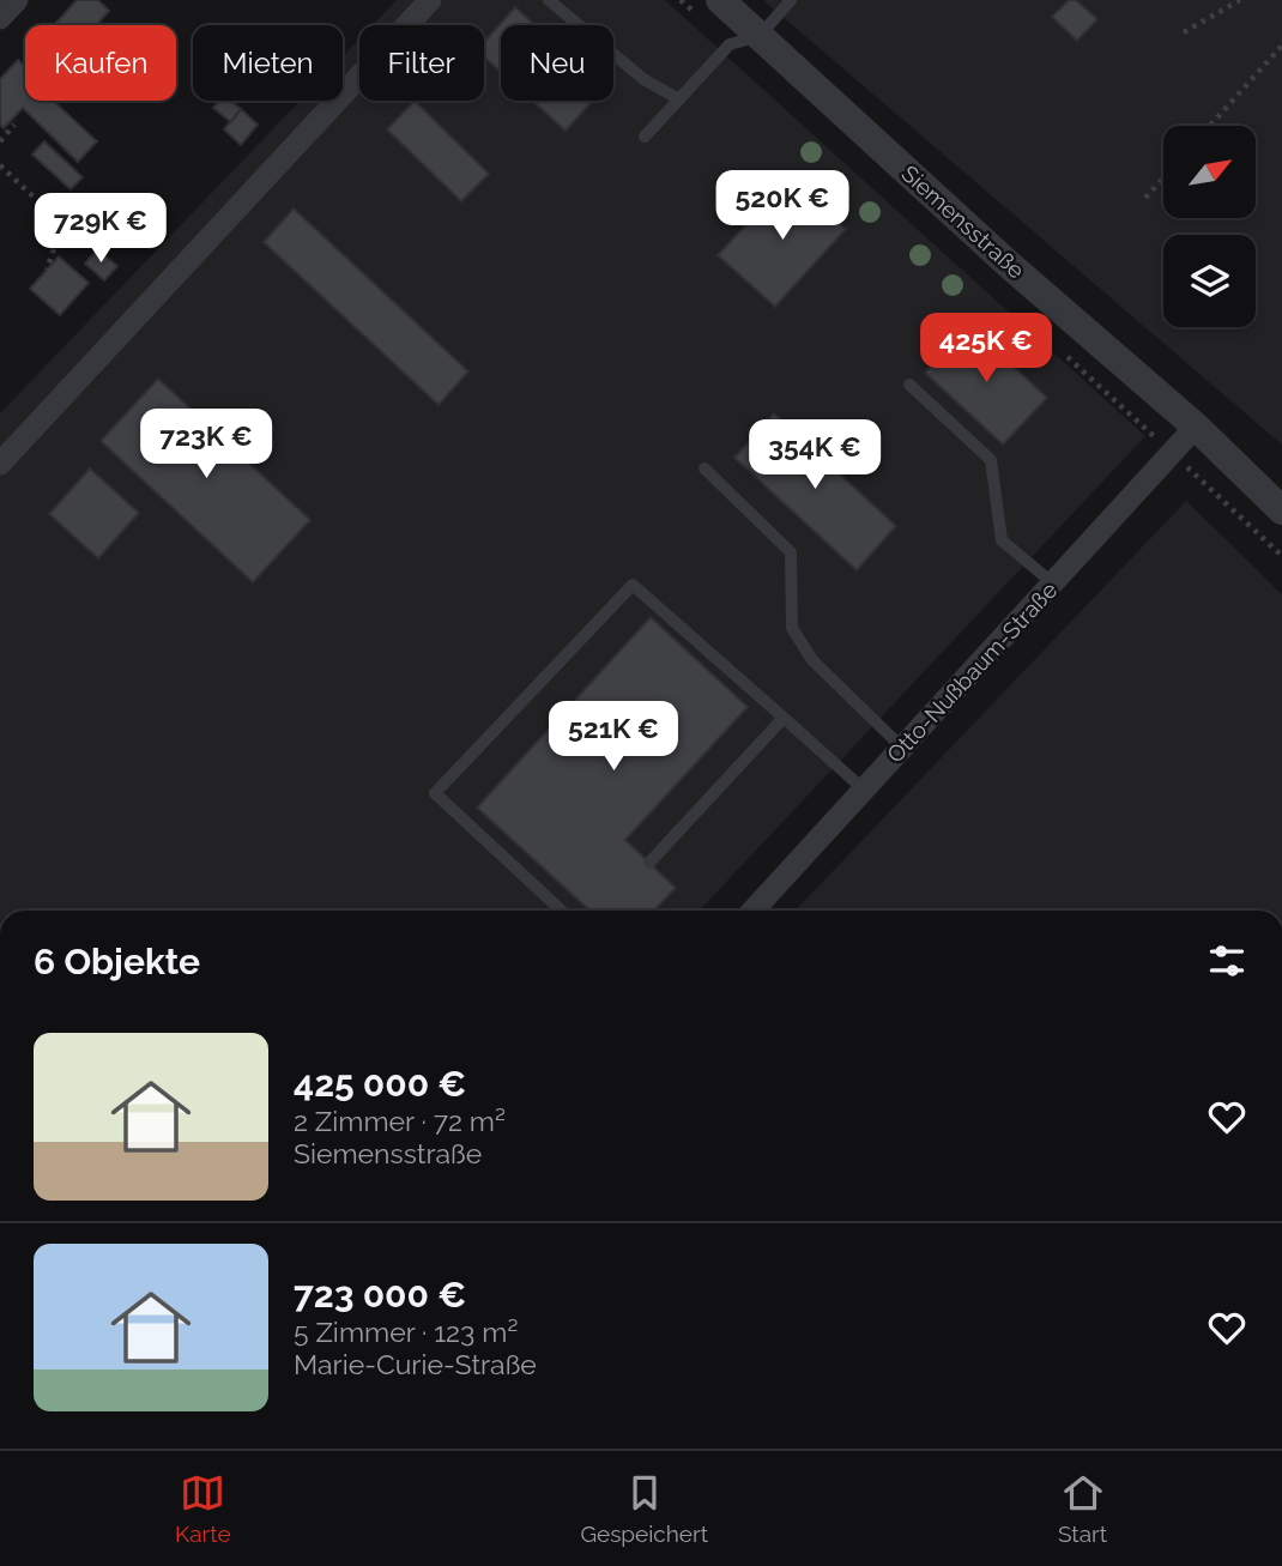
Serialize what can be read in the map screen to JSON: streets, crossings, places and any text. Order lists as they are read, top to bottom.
{
  "streets": {
    "street": ["Siemensstraße", "Otto-Nußbaum-Straße"]
  },
  "crossings": [
    ["Siemensstraße", "Otto-Nußbaum-Straße"]
  ],
  "north": "top right",
  "page": {
    "chip": [
      "Kaufen",
      "Mieten",
      "Filter",
      "Neu"
    ],
    "price": [
      "520K €",
      "729K €",
      "425K €",
      "723K €",
      "354K €",
      "521K €"
    ],
    "heading": "6 Objekte",
    "list": [
      {
        "name": "425 000 €",
        "note": "2 Zimmer · 72 m² · Siemensstraße"
      },
      {
        "name": "723 000 €",
        "note": "5 Zimmer · 123 m² · Marie-Curie-Straße"
      }
    ],
    "tabs": ["Karte", "Gespeichert", "Start"]
  }
}
